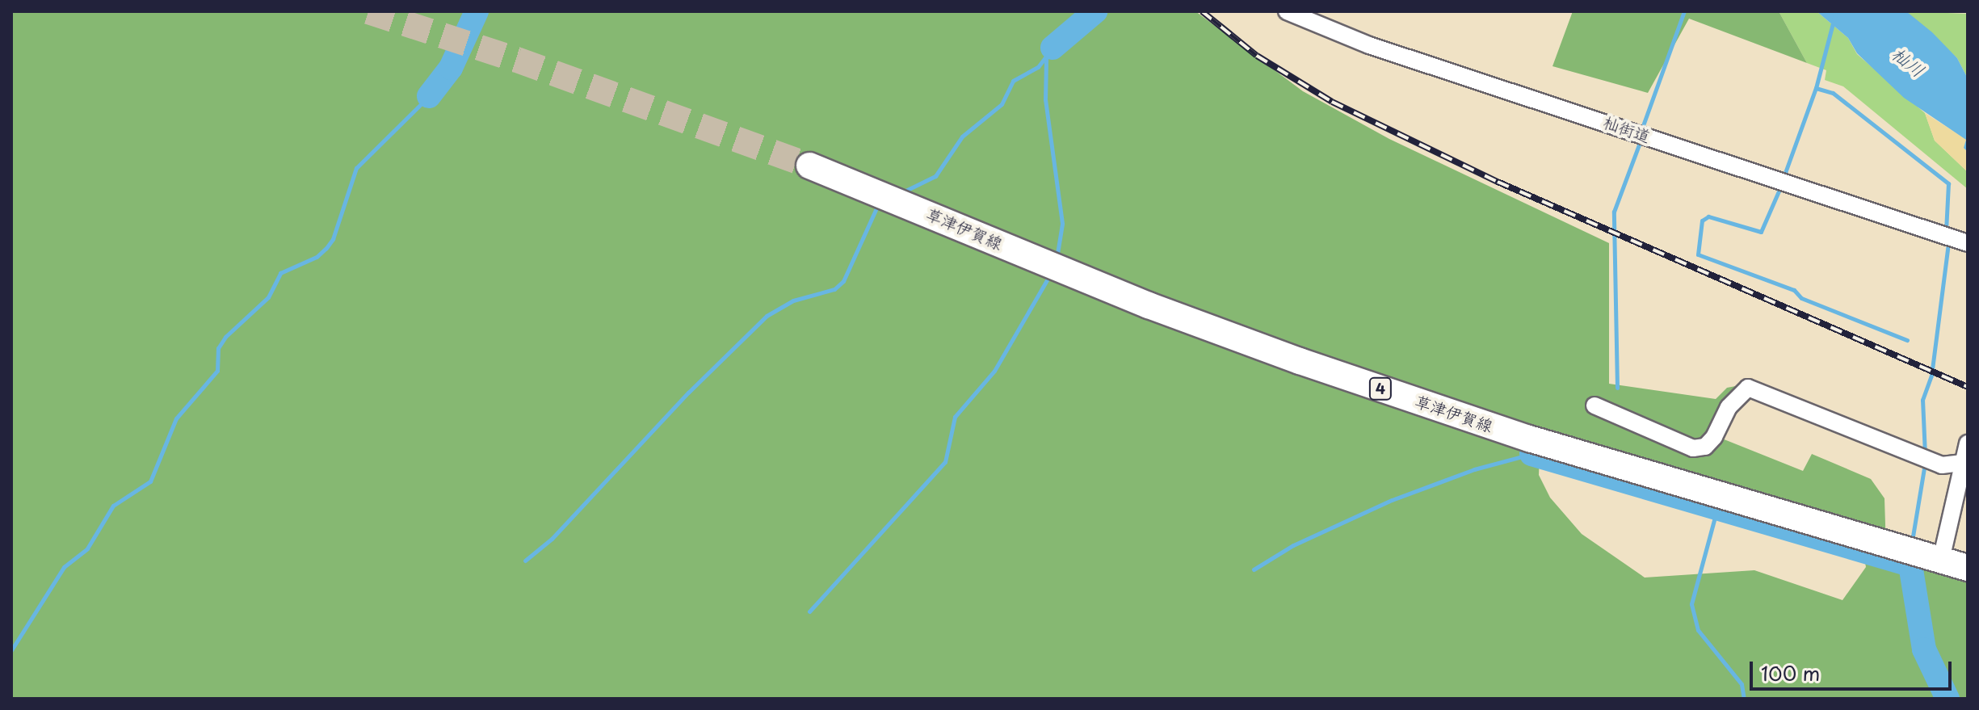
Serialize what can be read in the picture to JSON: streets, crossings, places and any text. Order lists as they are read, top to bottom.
{
  "streets": {
    "main road": ["草津伊賀線", "4"],
    "street": ["杣街道"]
  },
  "water": ["杣川"],
  "scale_bar": "100 m"
}
